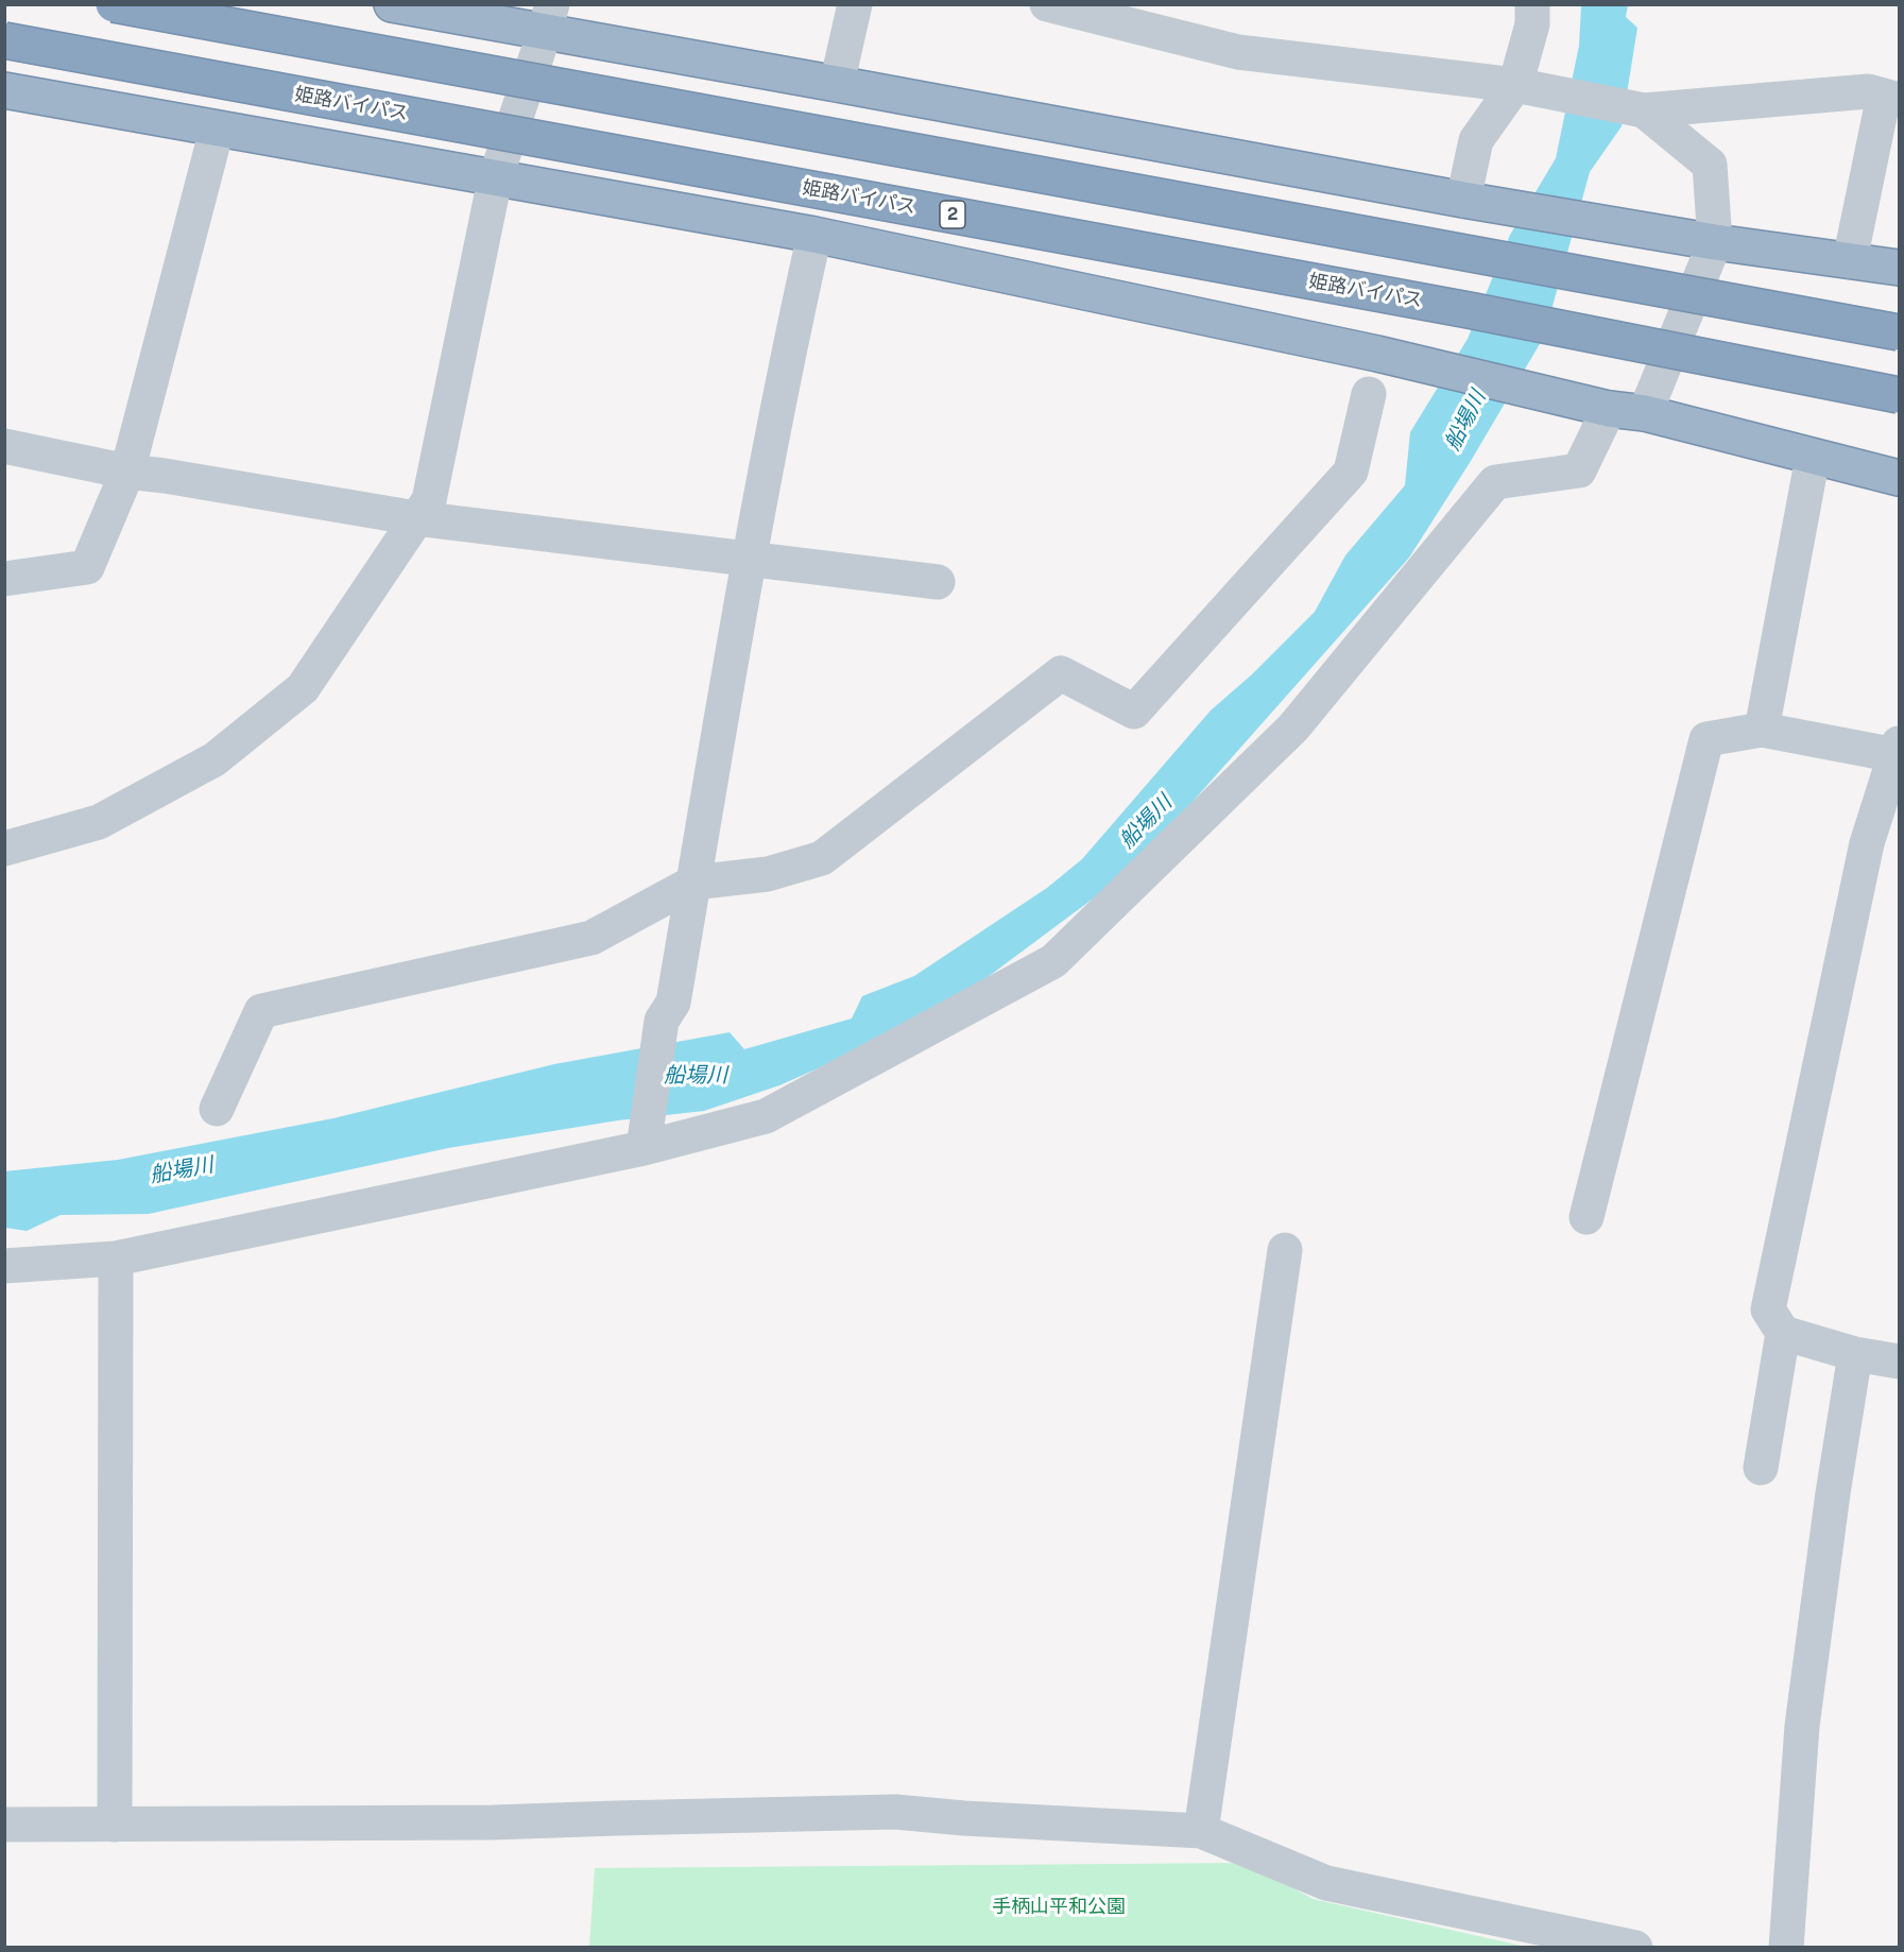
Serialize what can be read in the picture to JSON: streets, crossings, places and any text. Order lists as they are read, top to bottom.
{
  "streets": {
    "highway": ["姫路バイパス", "2"]
  },
  "water": ["船場川"],
  "parks": ["手柄山平和公園"]
}
